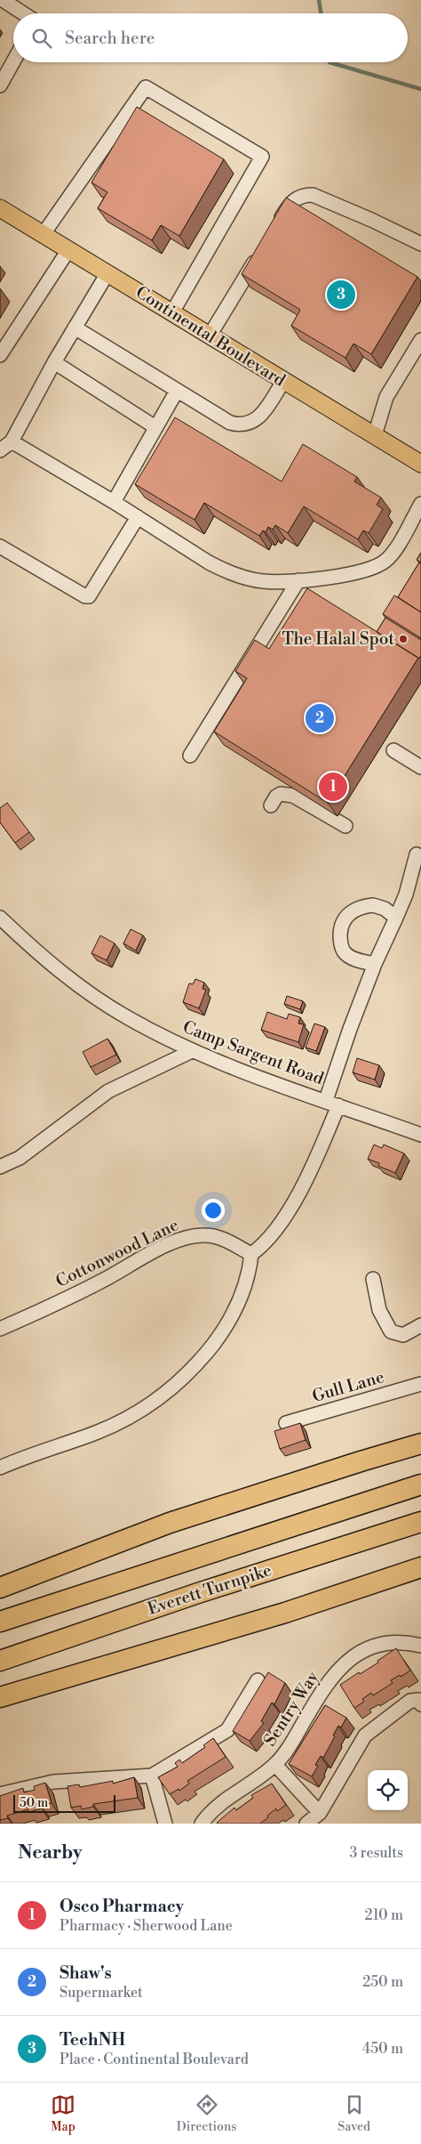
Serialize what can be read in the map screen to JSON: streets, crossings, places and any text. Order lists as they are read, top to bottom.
{
  "streets": {
    "highway": ["Everett Turnpike"],
    "main road": ["Continental Boulevard"],
    "street": [
      "Camp Sargent Road",
      "Cottonwood Lane",
      "Gull Lane",
      "Sentry Way"
    ]
  },
  "places": ["The Halal Spot"],
  "scale_bar": "50 m",
  "page": {
    "search": "Search here",
    "pins": ["3", "2", "1"],
    "scale": "50 m",
    "heading": ["Nearby", "3 results"],
    "list": [
      {
        "mark": "1",
        "name": "Osco Pharmacy",
        "note": "Pharmacy · Sherwood Lane",
        "value": "210 m"
      },
      {
        "mark": "2",
        "name": "Shaw's",
        "note": "Supermarket",
        "value": "250 m"
      },
      {
        "mark": "3",
        "name": "TechNH",
        "note": "Place · Continental Boulevard",
        "value": "450 m"
      }
    ],
    "nav": ["Map", "Directions", "Saved"]
  }
}
